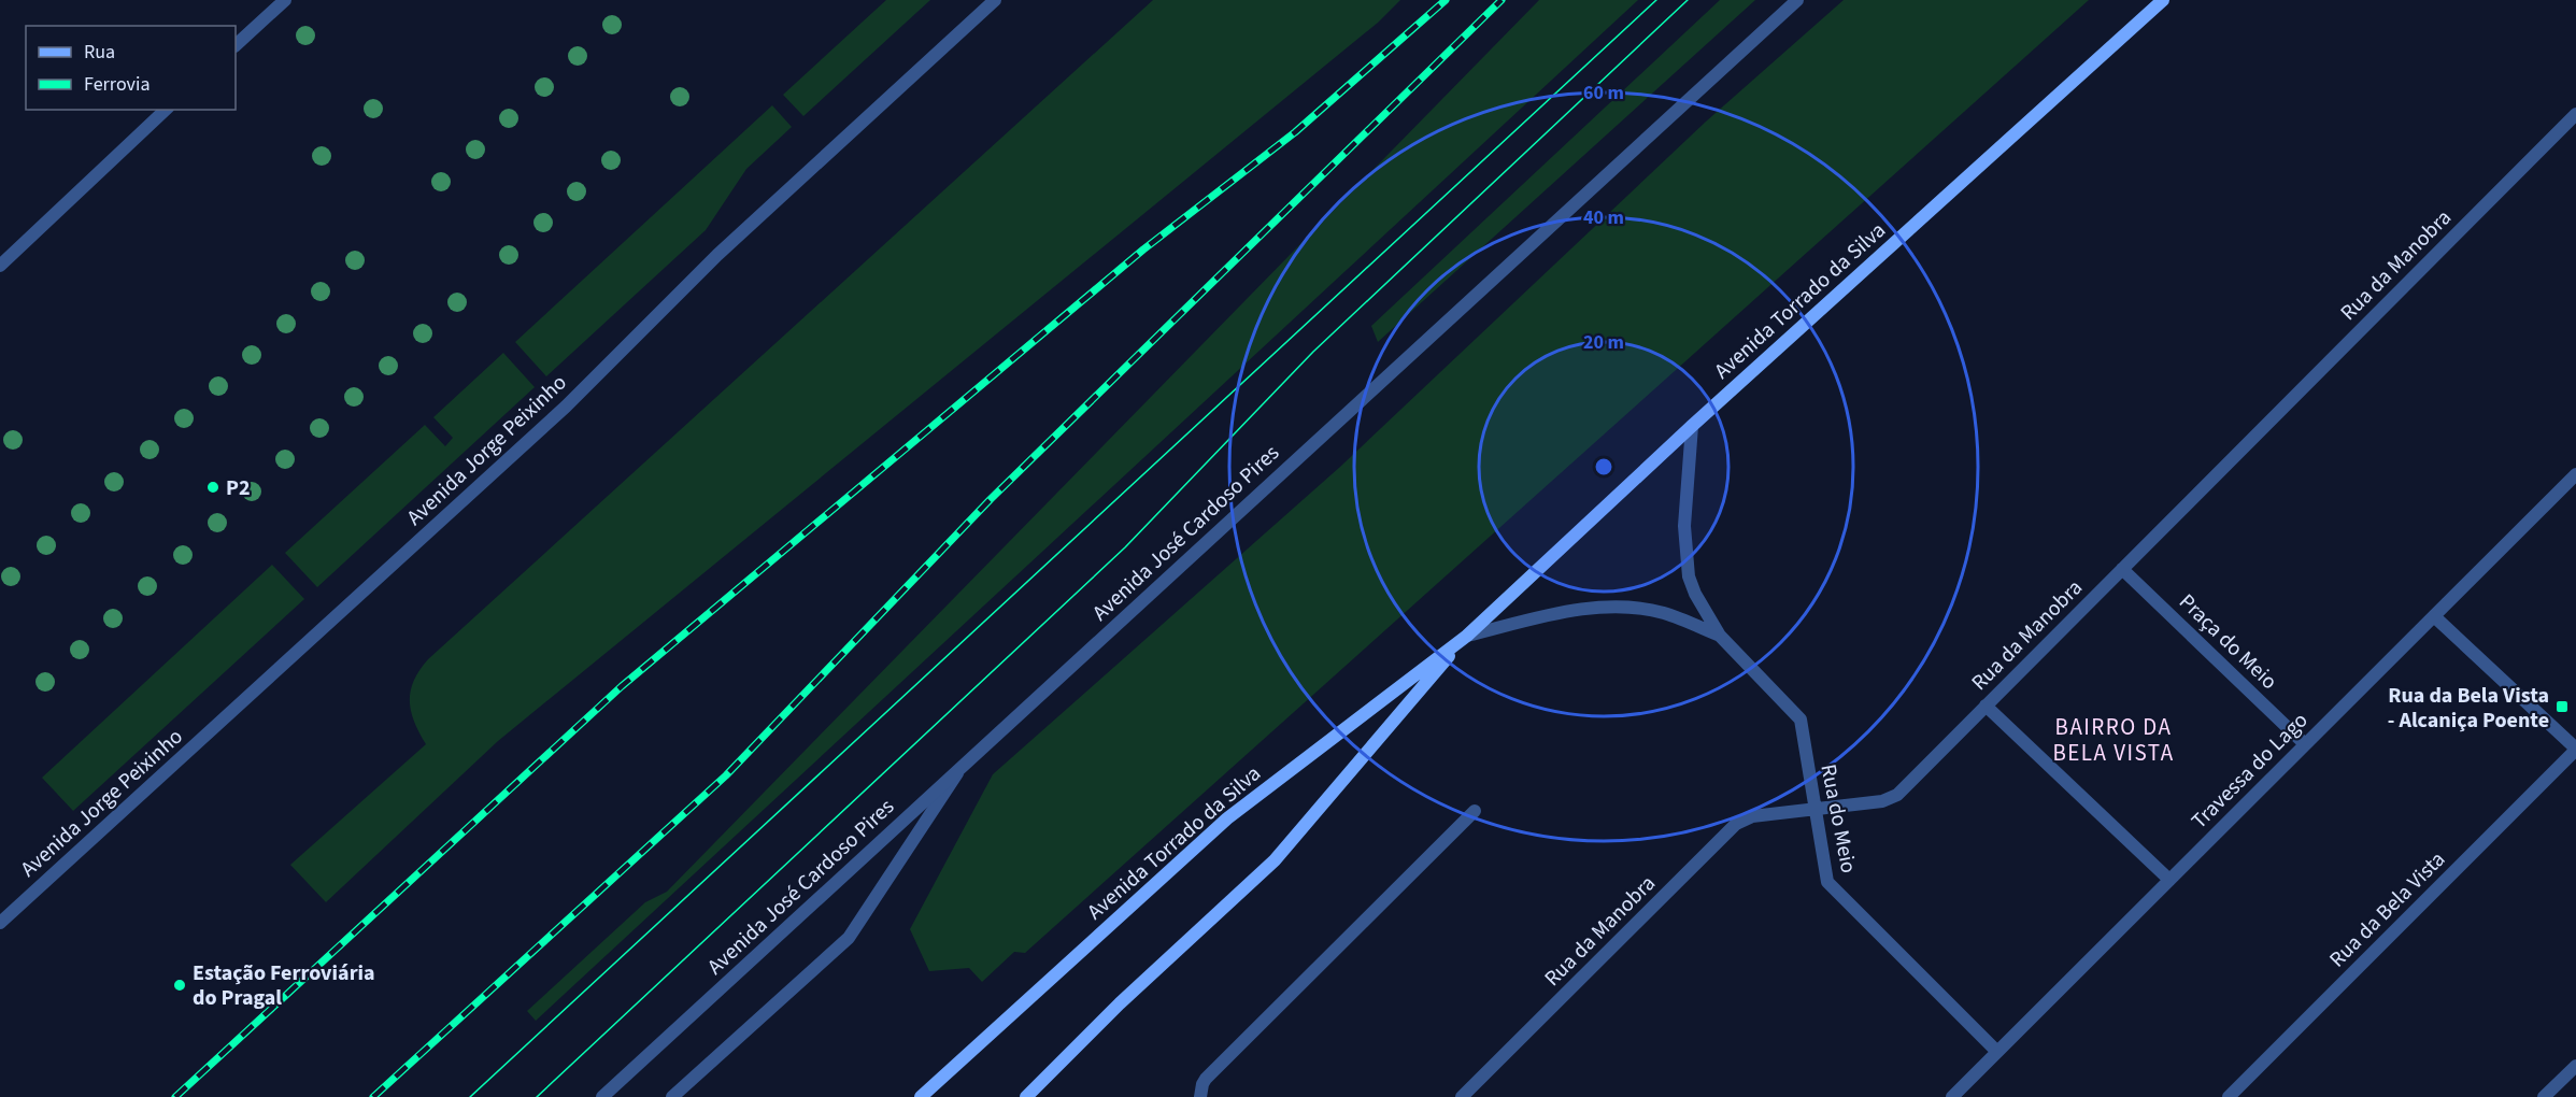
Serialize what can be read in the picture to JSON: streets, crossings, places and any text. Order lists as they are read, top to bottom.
{
  "streets": {
    "main road": ["Avenida Torrado da Silva"],
    "street": [
      "Rua da Manobra",
      "Avenida Jorge Peixinho",
      "Avenida José Cardoso Pires",
      "Praça do Meio",
      "Travessa do Lago",
      "Rua do Meio",
      "Rua da Bela Vista"
    ]
  },
  "crossings": [
    ["Rua da Manobra", "Praça do Meio"],
    ["Rua da Manobra", "Rua do Meio"],
    ["Praça do Meio", "Travessa do Lago"],
    ["Travessa do Lago", "Rua do Meio"]
  ],
  "districts": ["BAIRRO DA BELA VISTA"],
  "places": {
    "other": ["P2", "Estação Ferroviária do Pragal"],
    "transit": ["Rua da Bela Vista - Alcaniça Poente"]
  },
  "legend": ["Rua", "Ferrovia"],
  "rings": ["60 m", "40 m", "20 m"]
}
